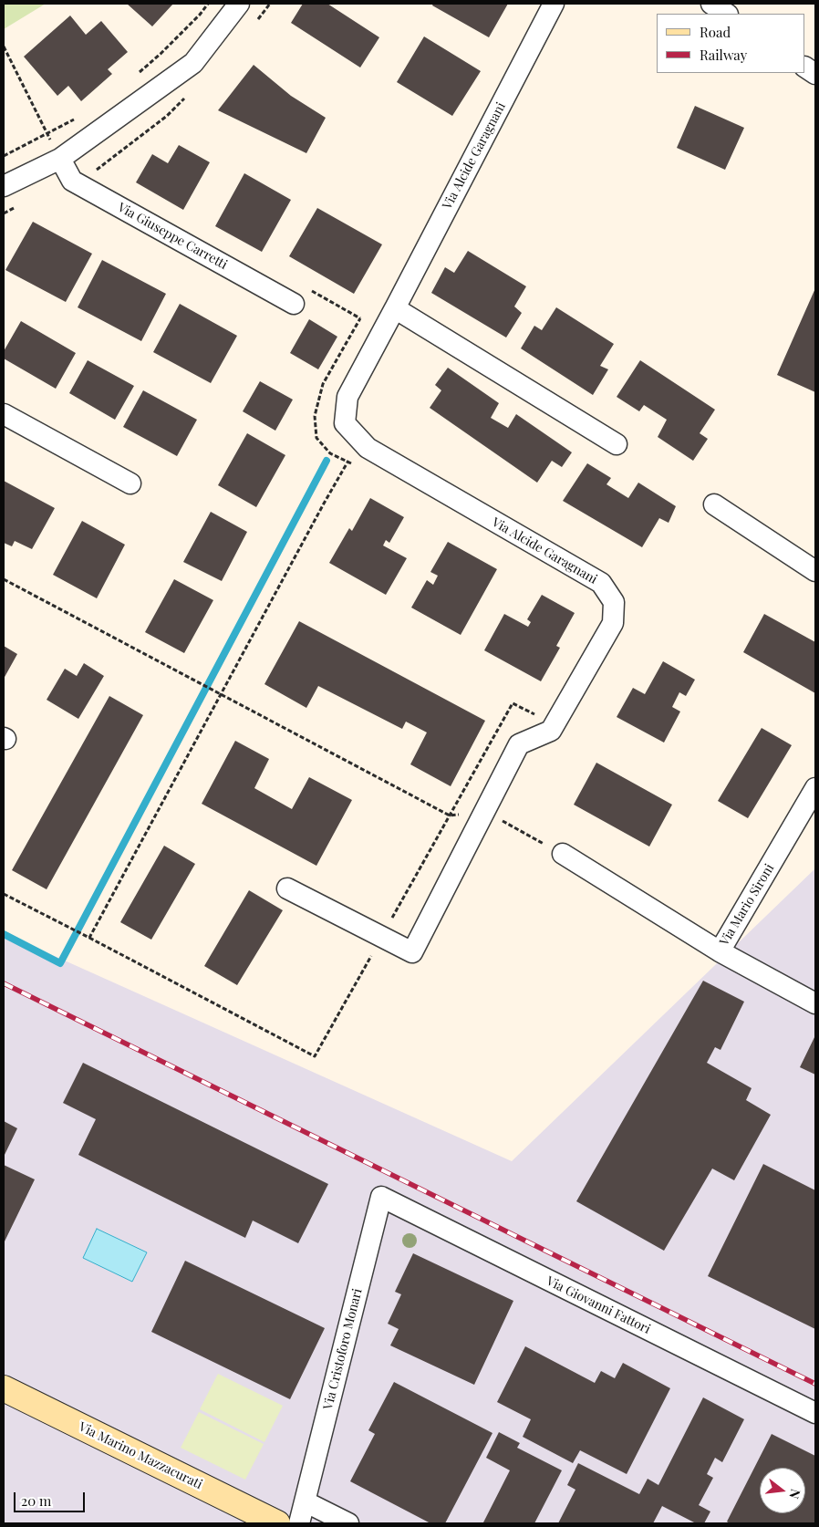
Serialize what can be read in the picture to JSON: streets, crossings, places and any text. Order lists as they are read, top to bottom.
{
  "streets": {
    "street": [
      "Via Alcide Garagnani",
      "Via Giuseppe Carretti",
      "Via Mario Sironi",
      "Via Giovanni Fattori",
      "Via Cristoforo Monari",
      "Via Marino Mazzacurati"
    ]
  },
  "crossings": [
    ["Via Giovanni Fattori", "Via Cristoforo Monari"]
  ],
  "legend": ["Road", "Railway"],
  "scale_bar": "20 m",
  "north": "right"
}
